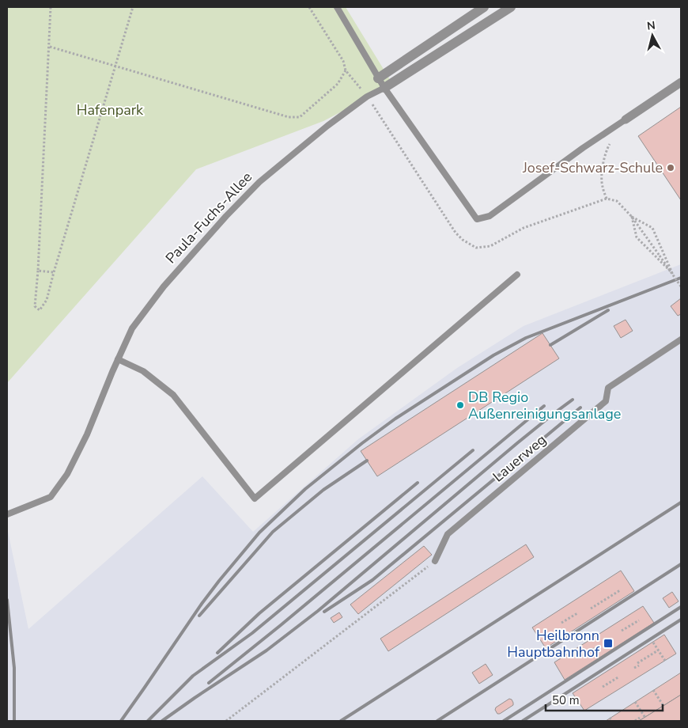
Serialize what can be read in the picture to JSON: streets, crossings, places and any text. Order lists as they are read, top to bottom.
{
  "streets": {
    "street": ["Paula-Fuchs-Allee"],
    "lane": ["Lauerweg"]
  },
  "parks": ["Hafenpark"],
  "places": {
    "other": ["Josef-Schwarz-Schule", "DB Regio Außenreinigungsanlage"],
    "transit": ["Heilbronn Hauptbahnhof"]
  },
  "scale_bar": "50 m",
  "north": "top"
}
